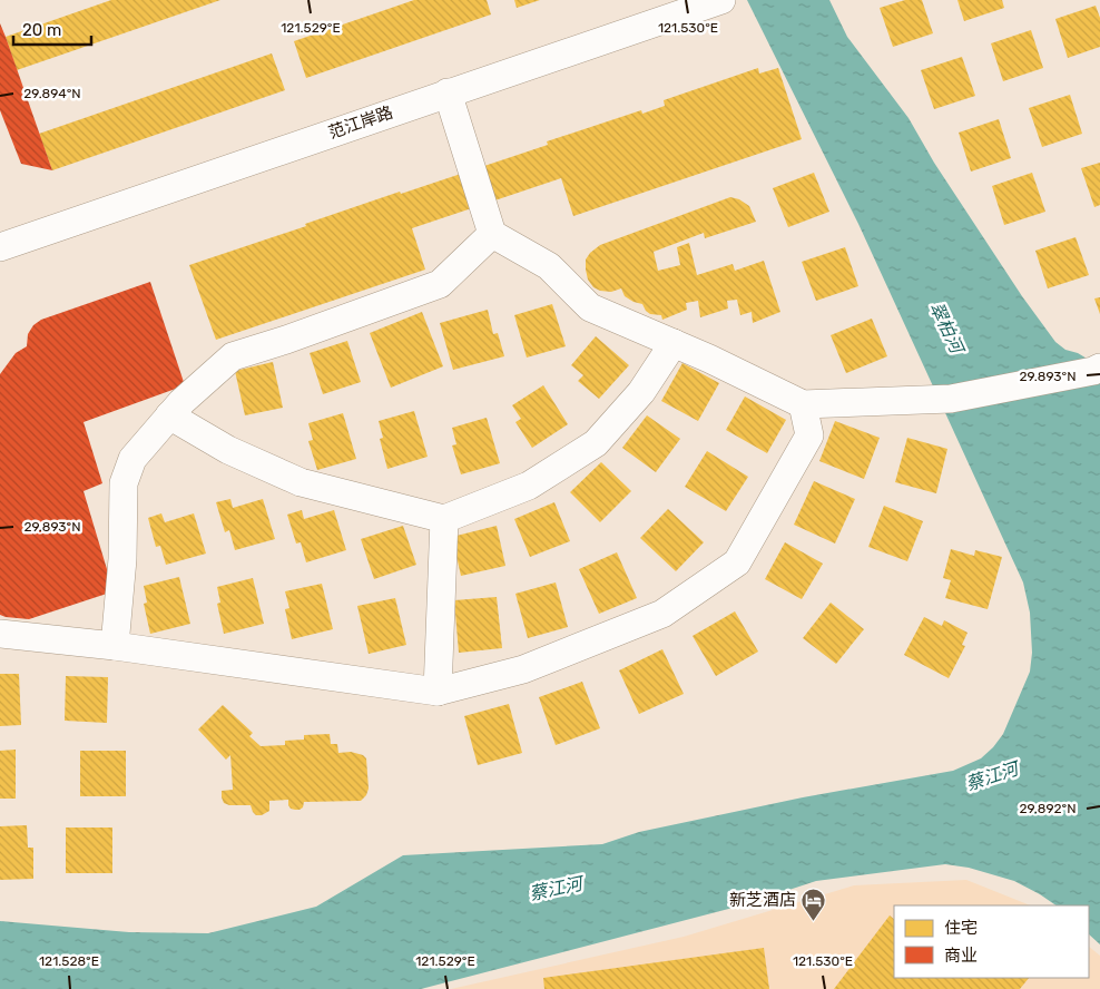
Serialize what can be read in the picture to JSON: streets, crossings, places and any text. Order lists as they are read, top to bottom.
{
  "streets": {
    "street": ["范江岸路"]
  },
  "water": ["翠柏河", "蔡江河"],
  "places": {
    "hotel": ["新芝酒店"]
  },
  "legend": ["住宅", "商业"],
  "scale_bar": "20 m",
  "coordinates": [
    "121.529°E",
    "121.530°E",
    "29.894°N",
    "29.893°N",
    "29.892°N",
    "121.528°E"
  ]
}
